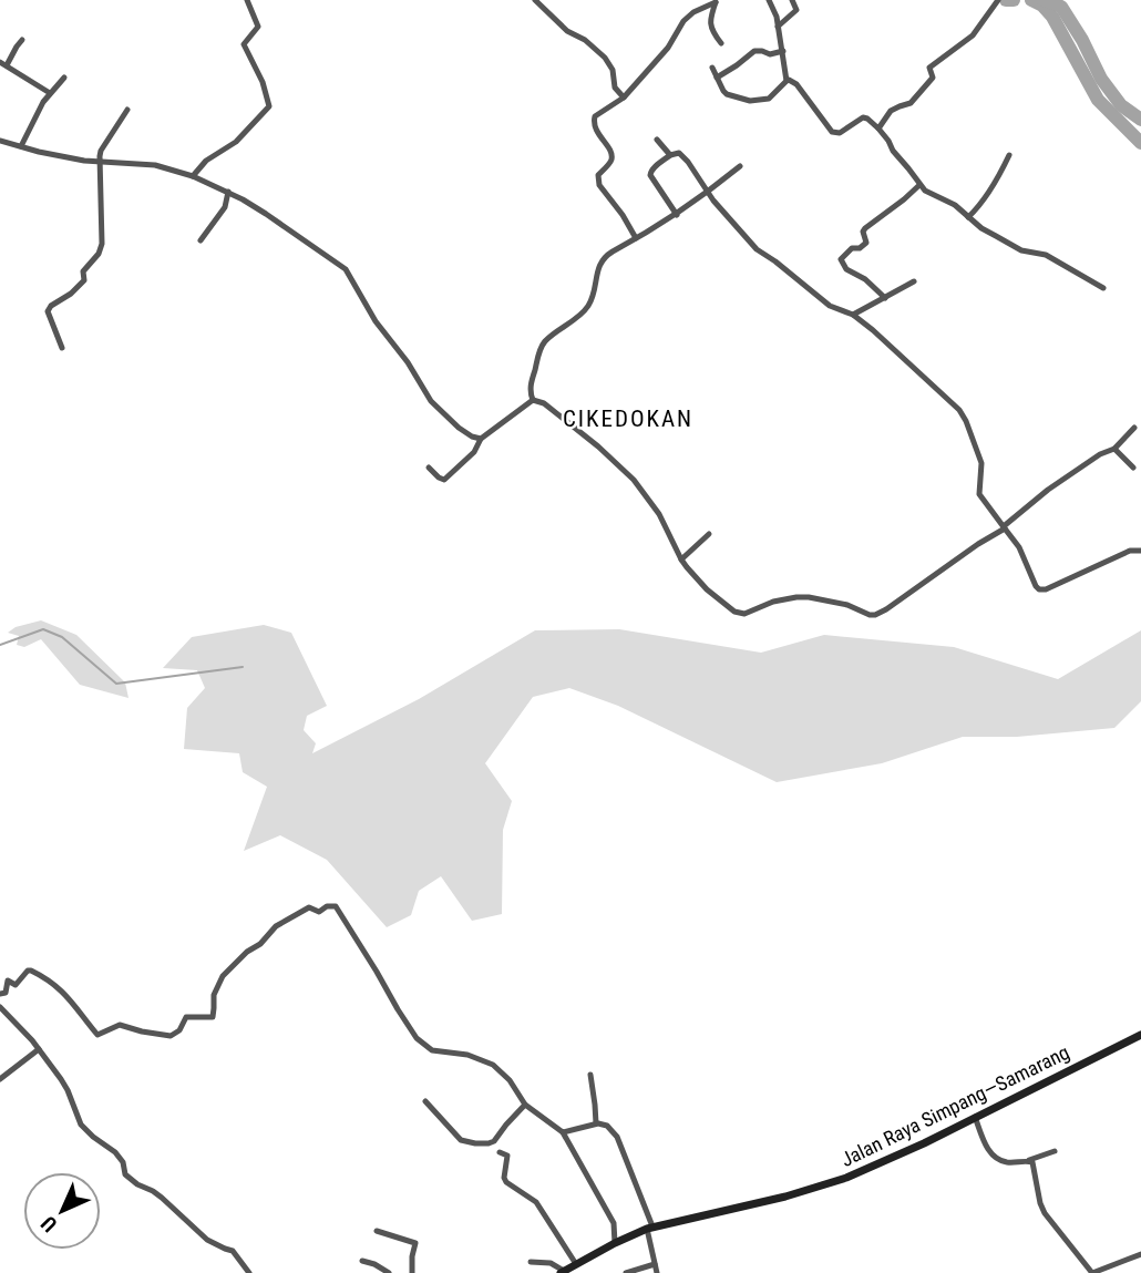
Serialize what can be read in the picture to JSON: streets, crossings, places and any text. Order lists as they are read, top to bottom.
{
  "streets": {
    "main road": ["Jalan Raya Simpang—Samarang"]
  },
  "districts": ["CIKEDOKAN"],
  "north": "bottom left"
}
